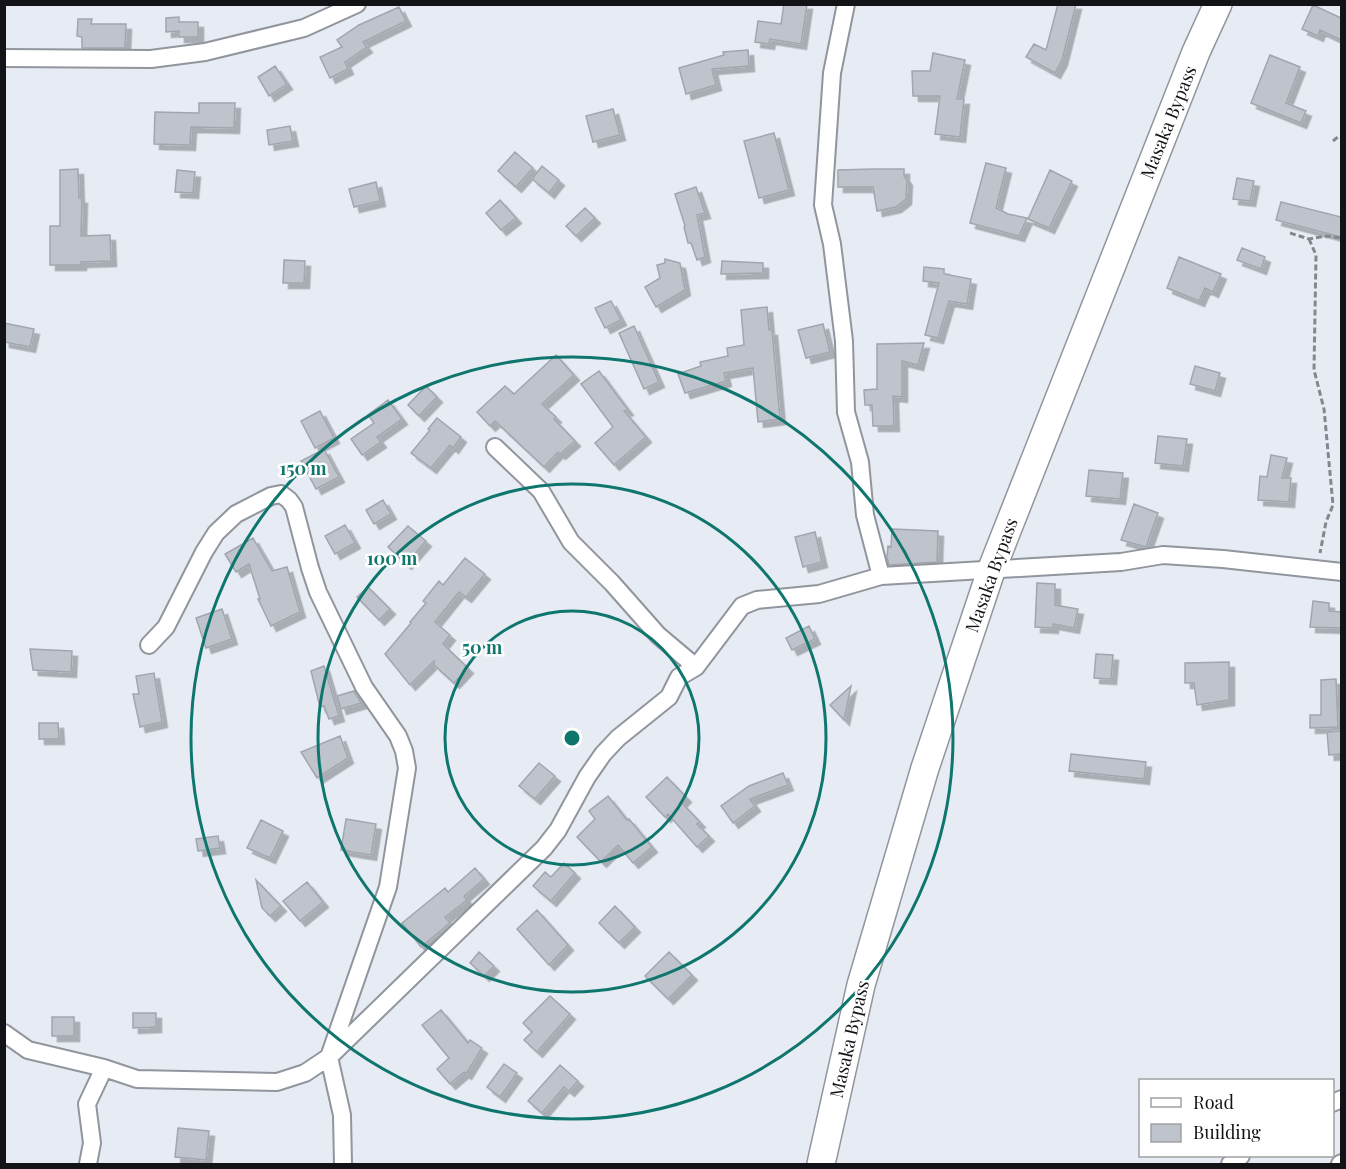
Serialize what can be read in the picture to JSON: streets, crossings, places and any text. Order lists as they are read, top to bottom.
{
  "streets": {
    "highway": ["Masaka Bypass"]
  },
  "legend": ["Road", "Building"],
  "rings": ["150 m", "100 m", "50 m"]
}
